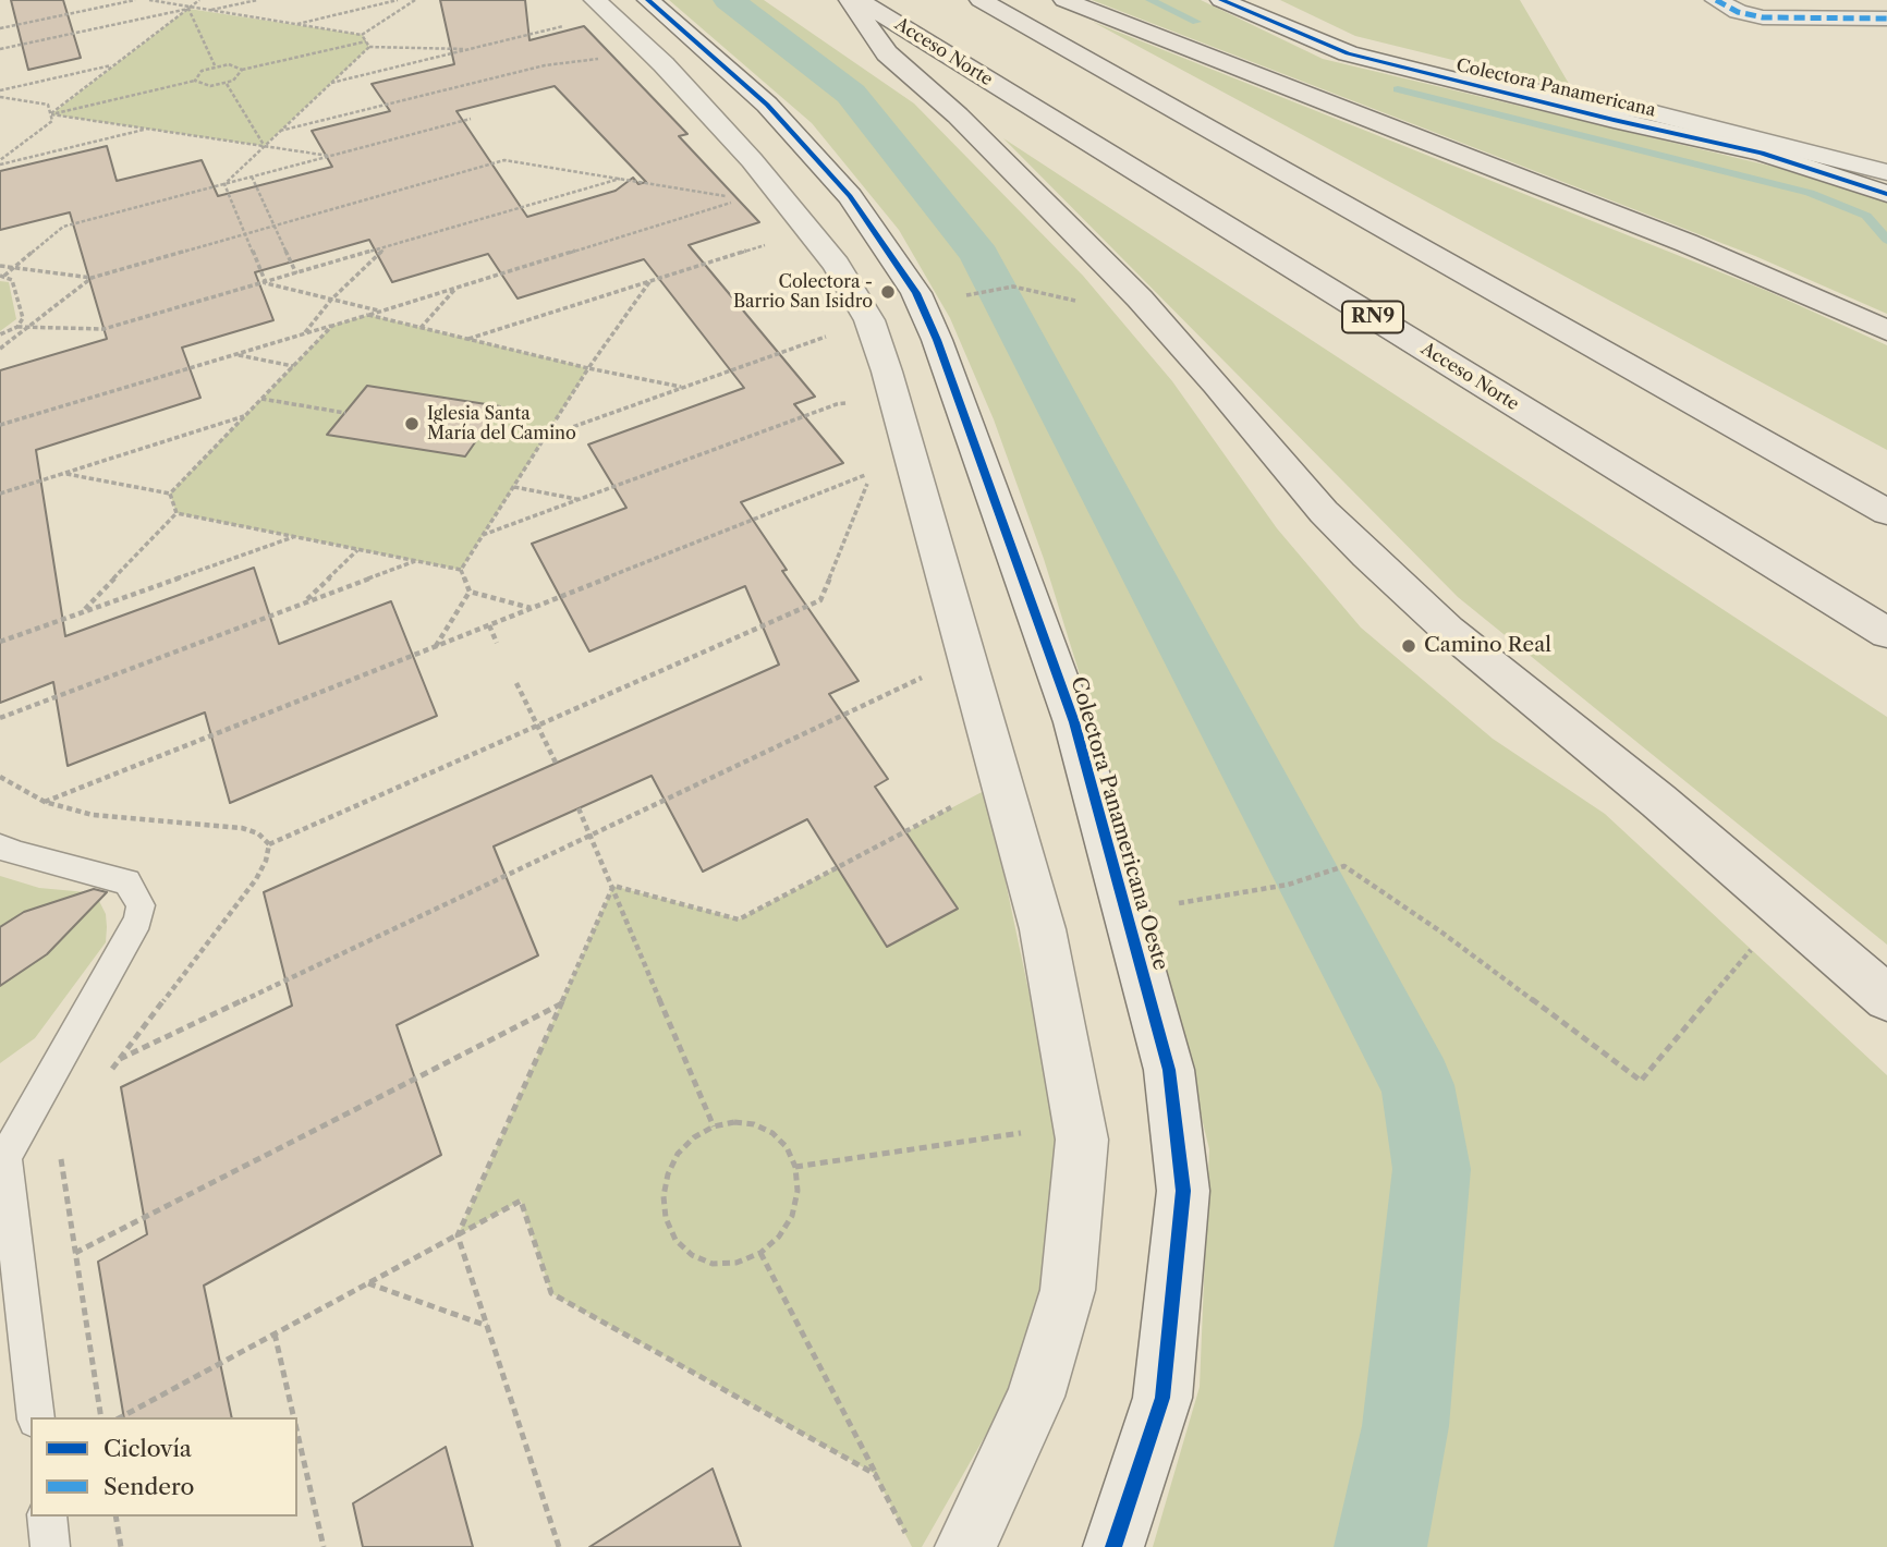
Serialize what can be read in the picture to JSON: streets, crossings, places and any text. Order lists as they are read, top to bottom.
{
  "streets": {
    "highway": ["Acceso Norte", "RN9"],
    "street": ["Colectora Panamericana", "Colectora Panamericana Oeste"]
  },
  "places": ["Colectora - Barrio San Isidro", "Iglesia Santa María del Camino", "Camino Real"],
  "legend": ["Ciclovía", "Sendero"]
}
